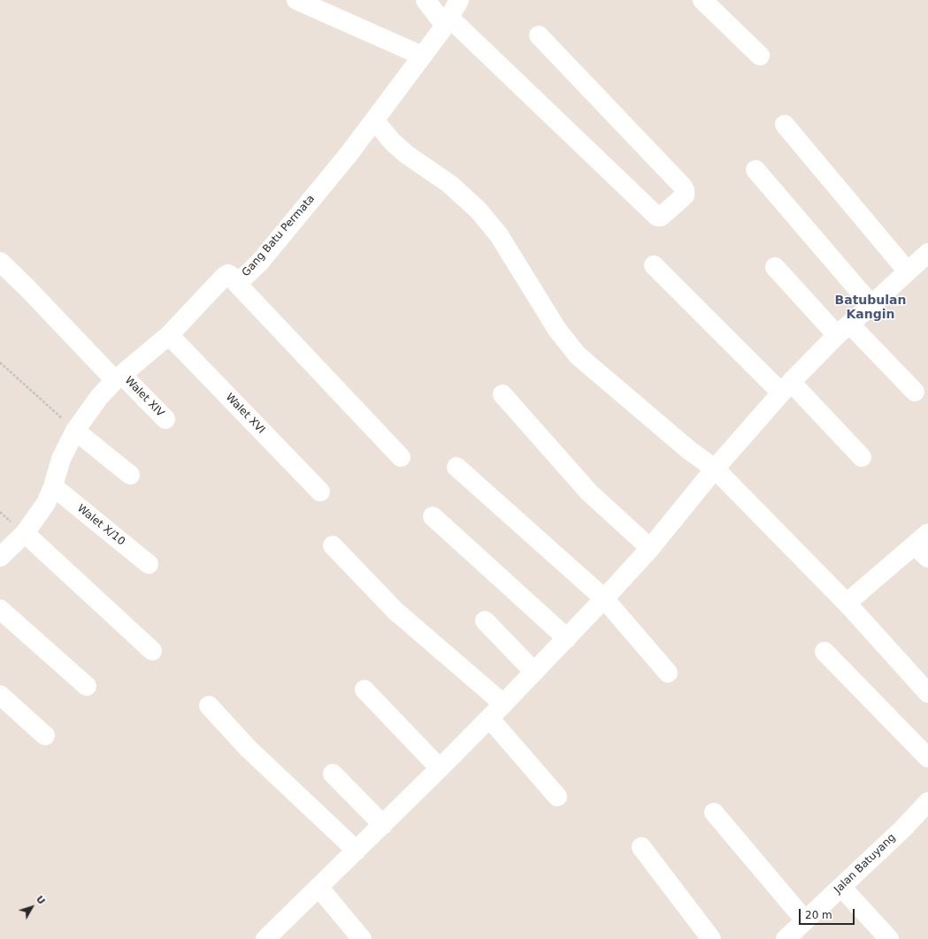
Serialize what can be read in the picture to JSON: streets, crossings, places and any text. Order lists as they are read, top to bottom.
{
  "streets": {
    "street": [
      "Gang Batu Permata",
      "Walet XIV",
      "Walet XVI",
      "Walet X/10",
      "Jalan Batuyang"
    ]
  },
  "crossings": [
    ["Gang Batu Permata", "Walet XIV"],
    ["Gang Batu Permata", "Walet XVI"],
    ["Gang Batu Permata", "Walet X/10"]
  ],
  "districts": ["Batubulan Kangin"],
  "scale_bar": "20 m",
  "north": "top right"
}
